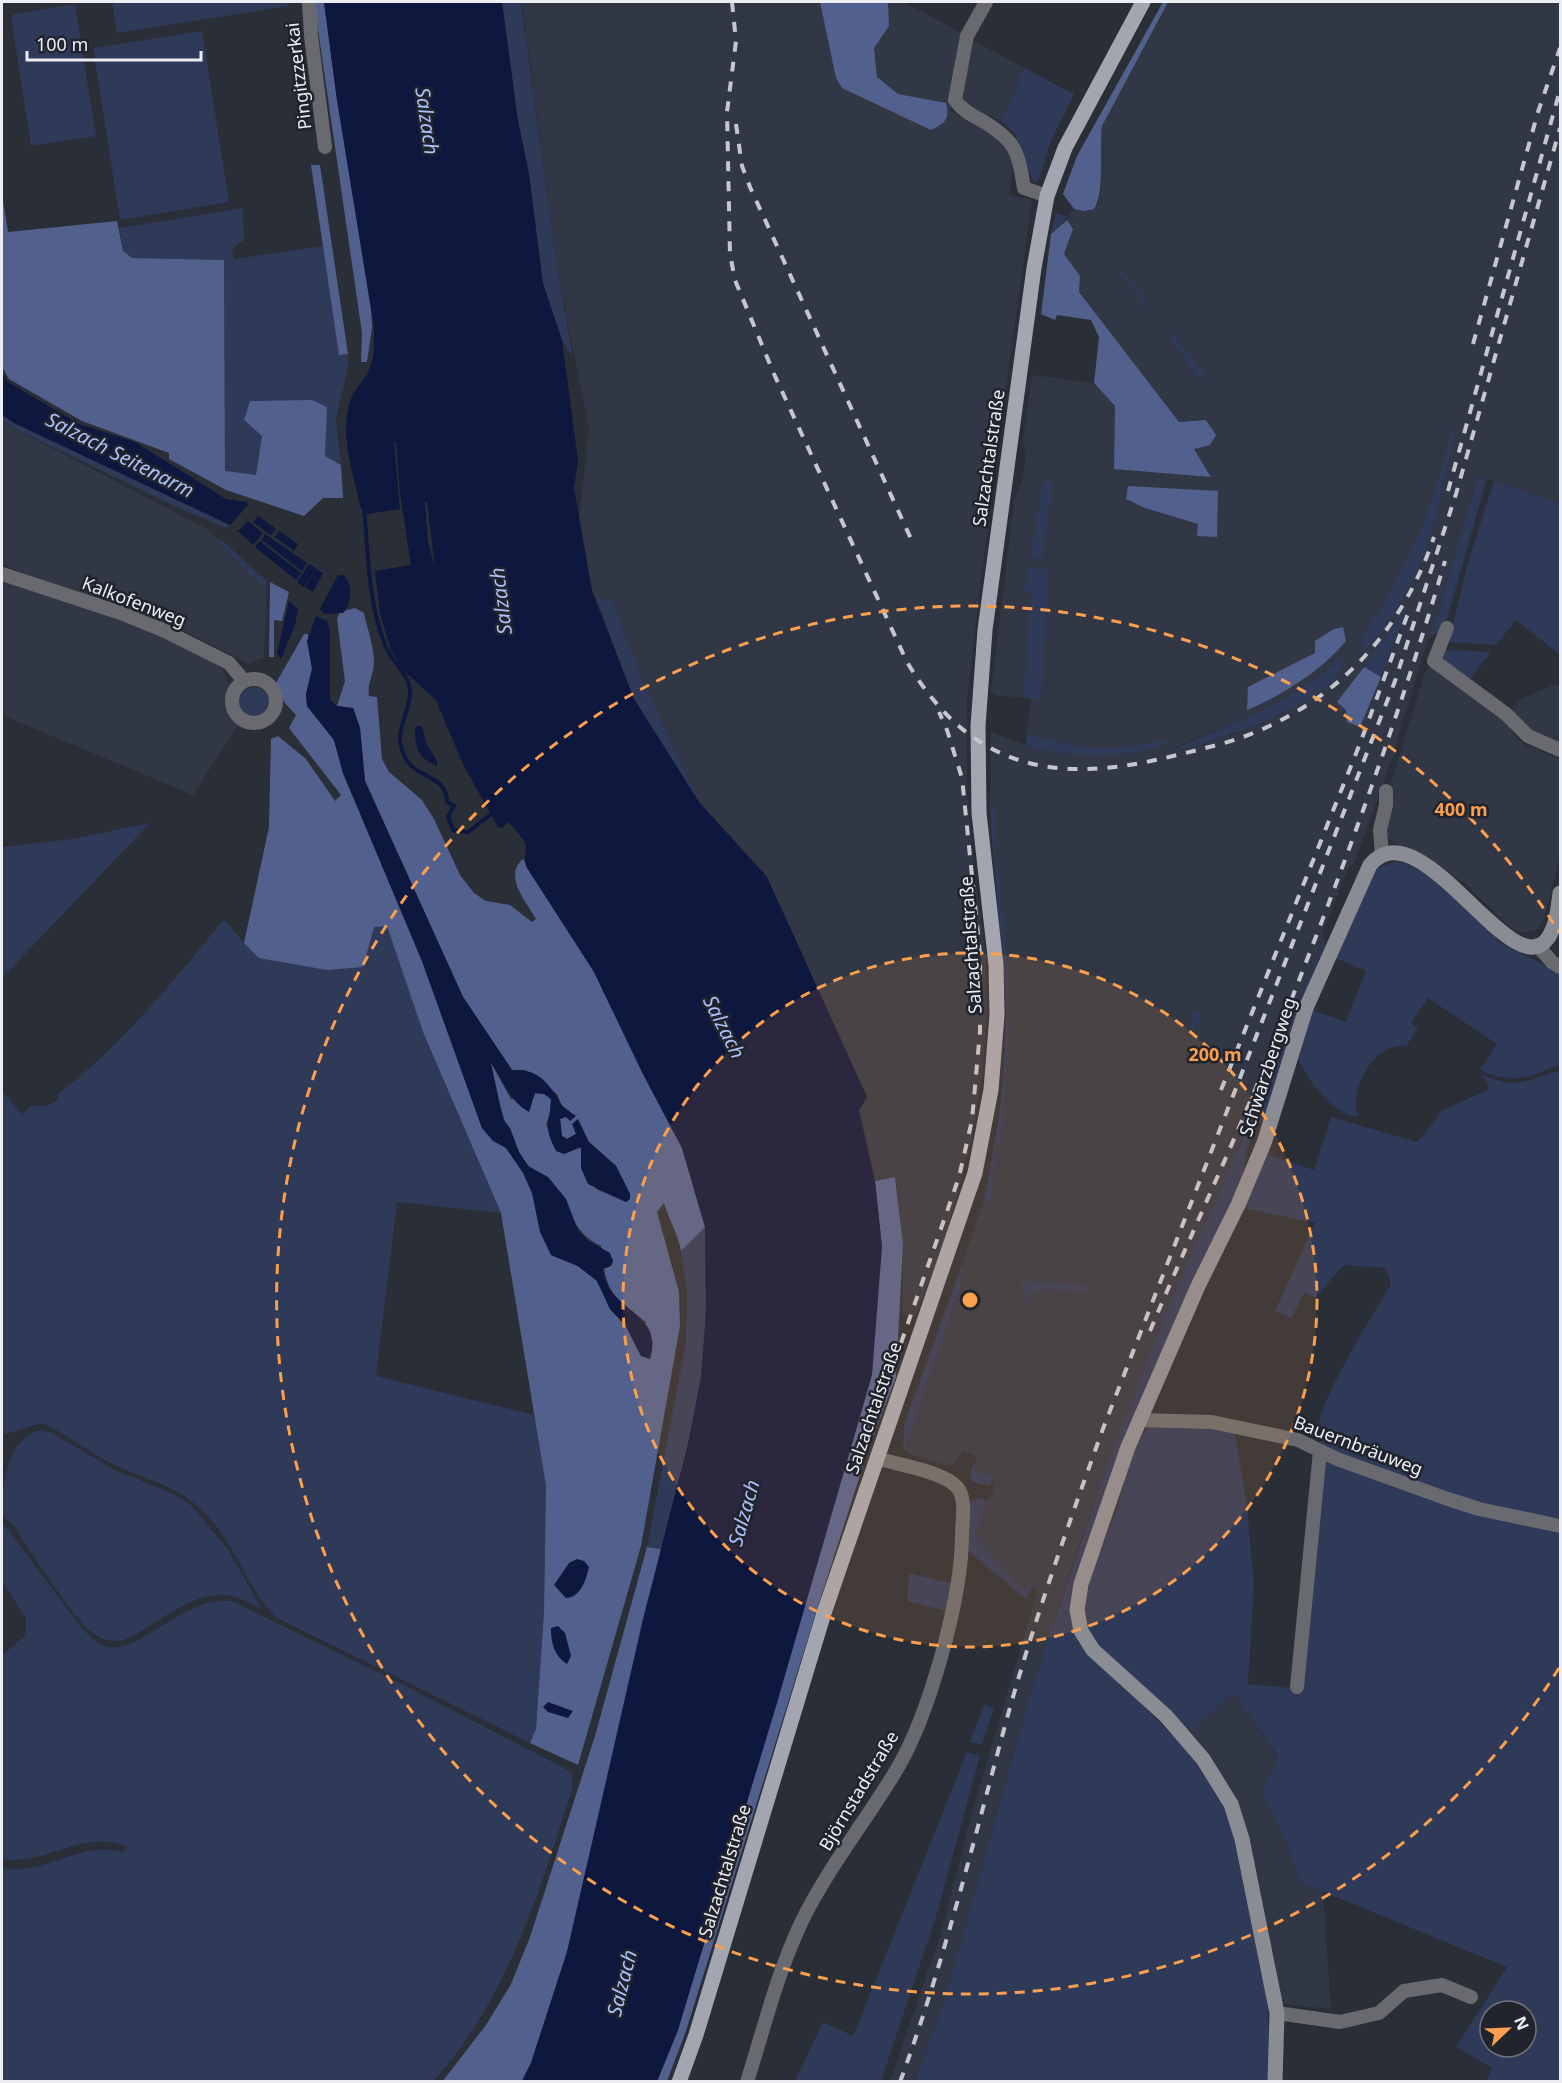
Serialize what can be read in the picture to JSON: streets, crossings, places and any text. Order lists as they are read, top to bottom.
{
  "streets": {
    "main road": ["Salzachtalstraße"],
    "street": [
      "Pingitzzerkai",
      "Kalkofenweg",
      "Schwarzbergweg",
      "Bauernbräuweg",
      "Björnstadstraße"
    ]
  },
  "crossings": [
    ["Salzachtalstraße", "Björnstadstraße"],
    ["Schwarzbergweg", "Bauernbräuweg"]
  ],
  "water": ["Salzach", "Salzach Seitenarm"],
  "scale_bar": "100 m",
  "north": "top right",
  "rings": ["400 m", "200 m"]
}
